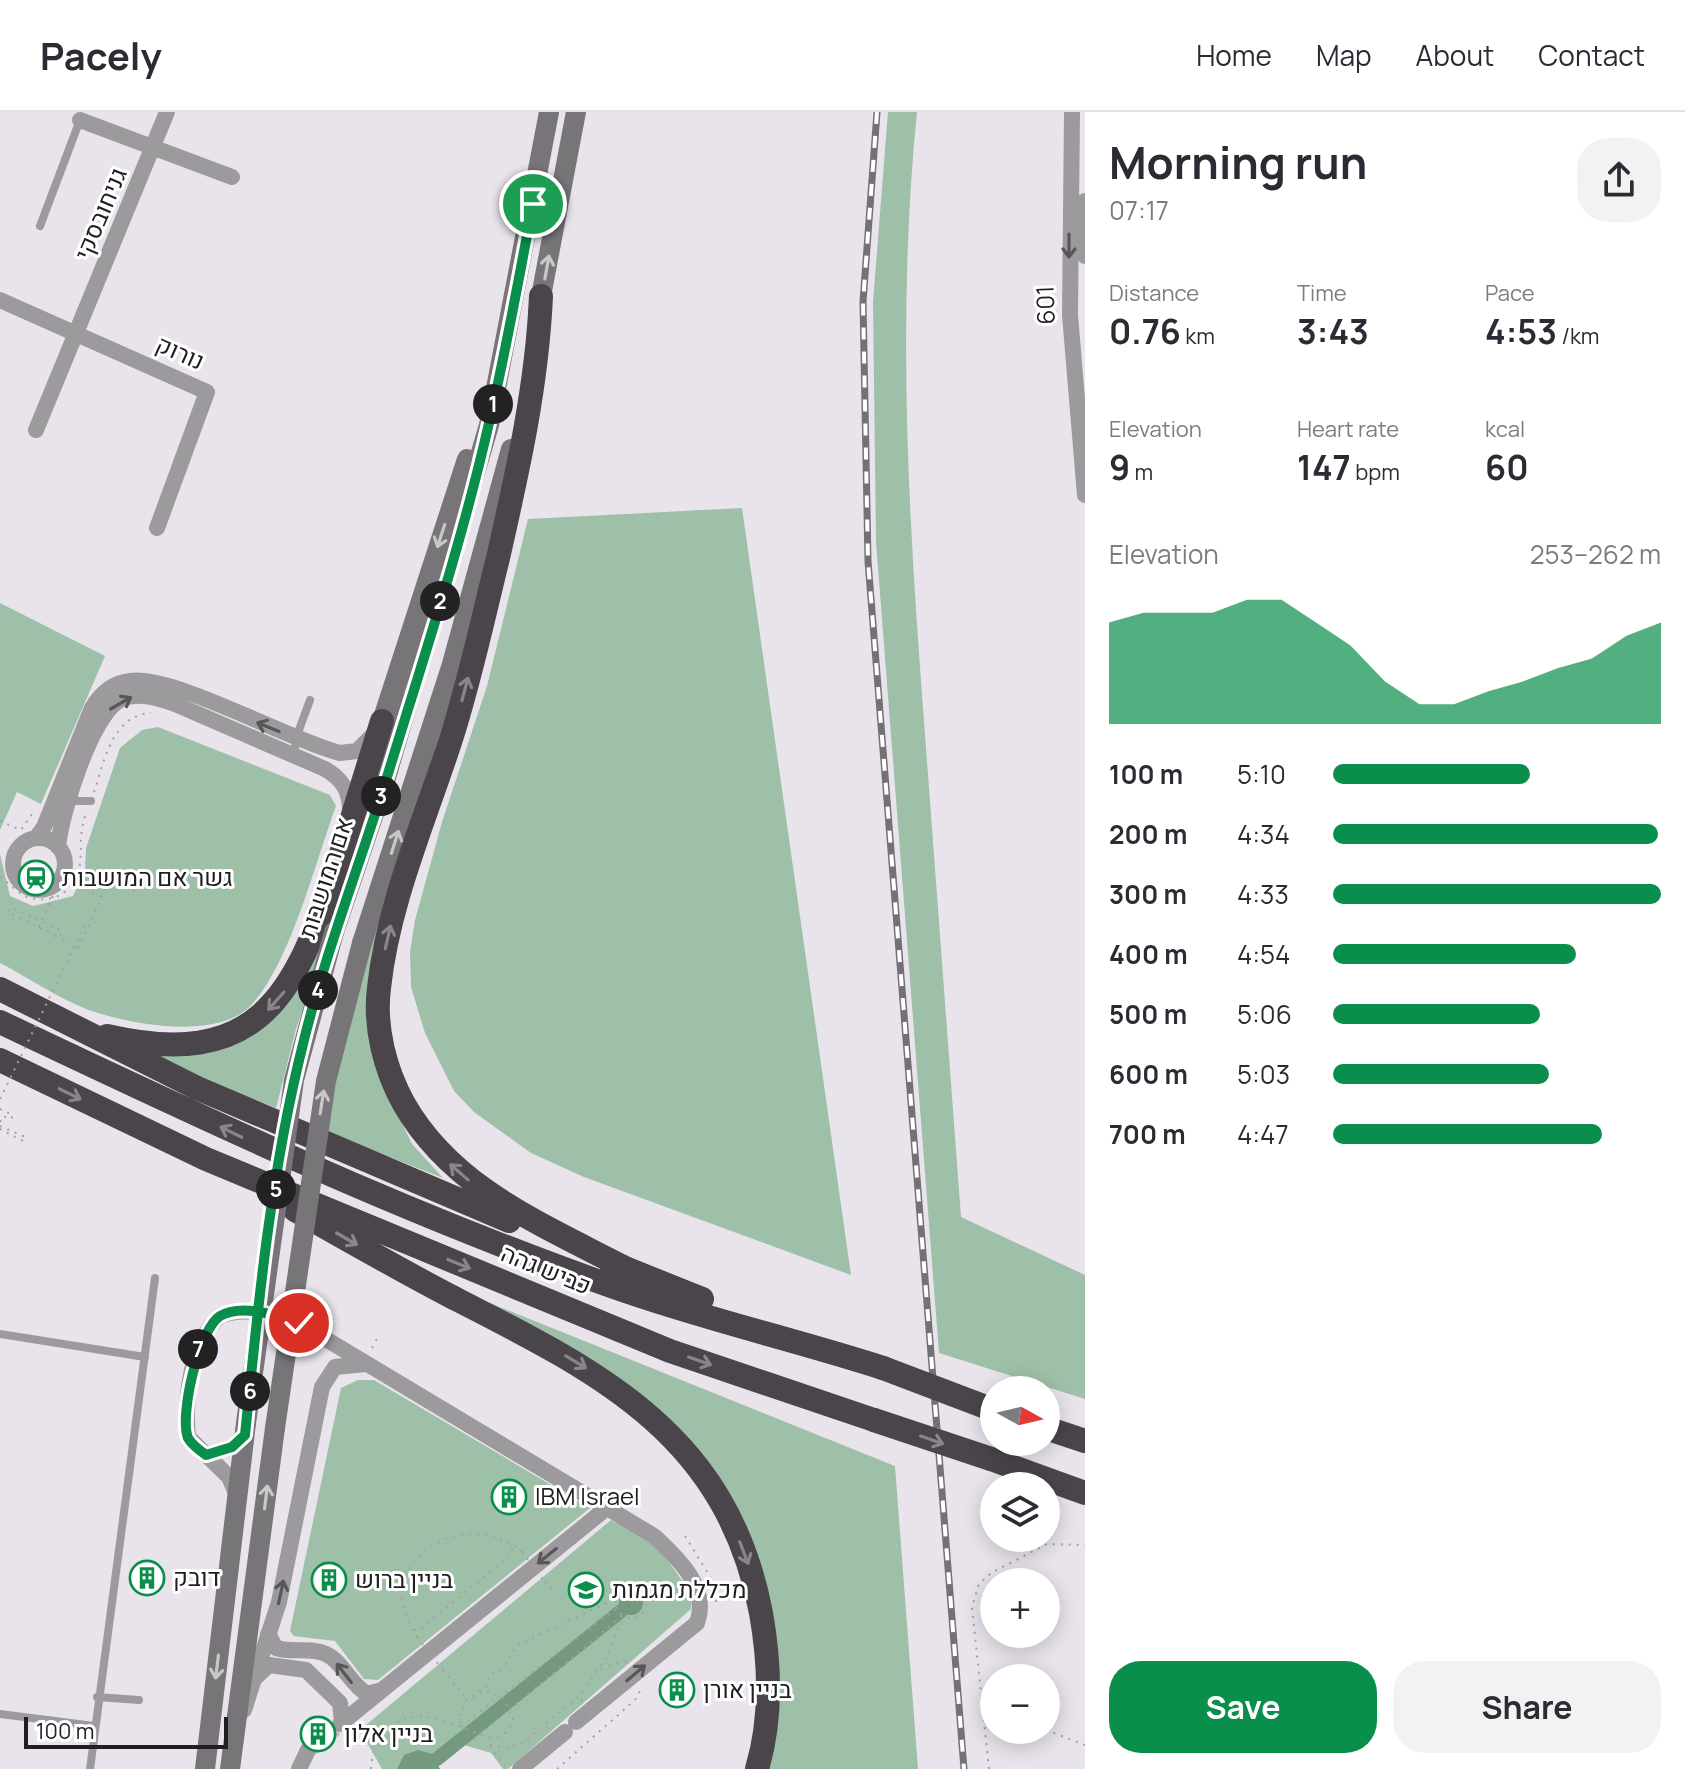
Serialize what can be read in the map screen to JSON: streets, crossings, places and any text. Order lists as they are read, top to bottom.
{
  "streets": {
    "highway": ["כביש גהה"],
    "main road": ["אם המושבות"],
    "street": ["גניחובסקי", "601", "נורוק"]
  },
  "crossings": [
    ["גניחובסקי", "נורוק"]
  ],
  "one_way": ["601"],
  "places": {
    "station": ["גשר אם המושבות"],
    "building": [
      "IBM Israel",
      "דובק",
      "בניין ברוש",
      "בניין אורן",
      "בניין אלון"
    ],
    "school or university": ["מכללת מגמות"]
  },
  "scale_bar": "100 m",
  "north": "right",
  "page": {
    "header": "Pacely",
    "nav": [
      "Home",
      "Map",
      "About",
      "Contact"
    ],
    "heading": ["Morning run", "07:17"],
    "stats": [
      ["Distance", "0.76 km"],
      ["Time", "3:43"],
      ["Pace", "4:53 /km"],
      ["Elevation", "9 m"],
      ["Heart rate", "147 bpm"],
      ["kcal", "60"]
    ],
    "pins": [
      "1",
      "2",
      "3",
      "4",
      "5",
      "7",
      "6"
    ],
    "chart": ["Elevation", "253–262 m"],
    "list": [
      {
        "name": "100 m",
        "note": "5:10"
      },
      {
        "name": "200 m",
        "note": "4:34"
      },
      {
        "name": "300 m",
        "note": "4:33"
      },
      {
        "name": "400 m",
        "note": "4:54"
      },
      {
        "name": "500 m",
        "note": "5:06"
      },
      {
        "name": "600 m",
        "note": "5:03"
      },
      {
        "name": "700 m",
        "note": "4:47"
      }
    ],
    "map_buttons": ["+", "−"],
    "buttons": ["Save", "Share"],
    "scale": "100 m"
  }
}
